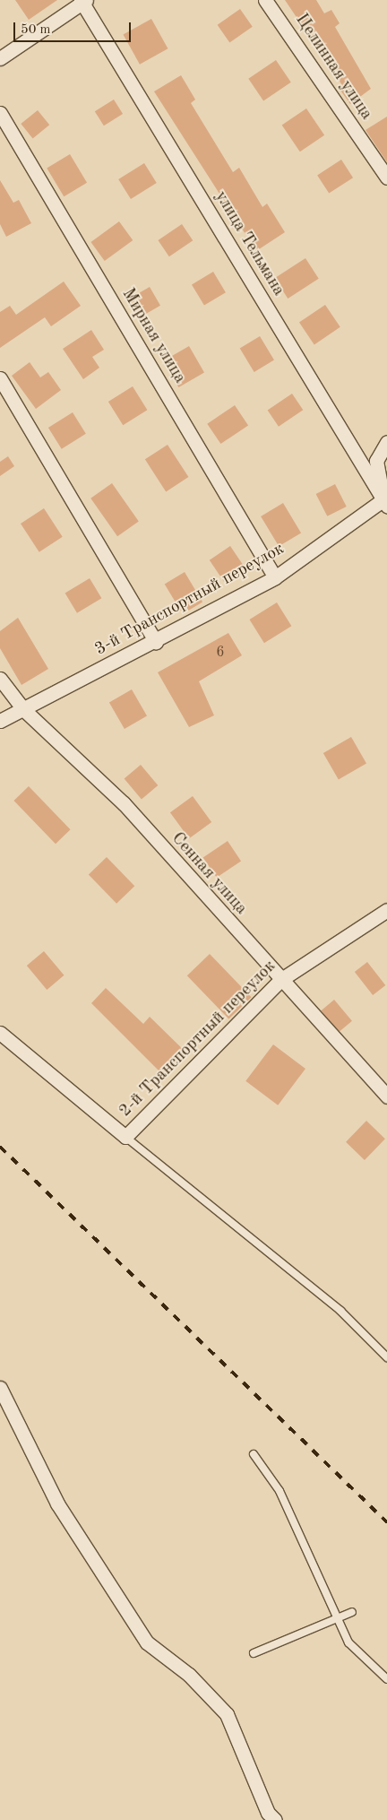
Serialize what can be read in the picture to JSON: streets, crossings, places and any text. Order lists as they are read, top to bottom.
{
  "streets": {
    "street": [
      "Целинная улица",
      "улица Тельмана",
      "Мирная улица",
      "3-й Транспортный переулок",
      "Сенная улица",
      "2-й Транспортный переулок"
    ]
  },
  "crossings": [
    ["улица Тельмана", "3-й Транспортный переулок"],
    ["Мирная улица", "3-й Транспортный переулок"],
    ["3-й Транспортный переулок", "Сенная улица"],
    ["Сенная улица", "2-й Транспортный переулок"]
  ],
  "house_numbers": ["6"],
  "scale_bar": "50 m"
}
